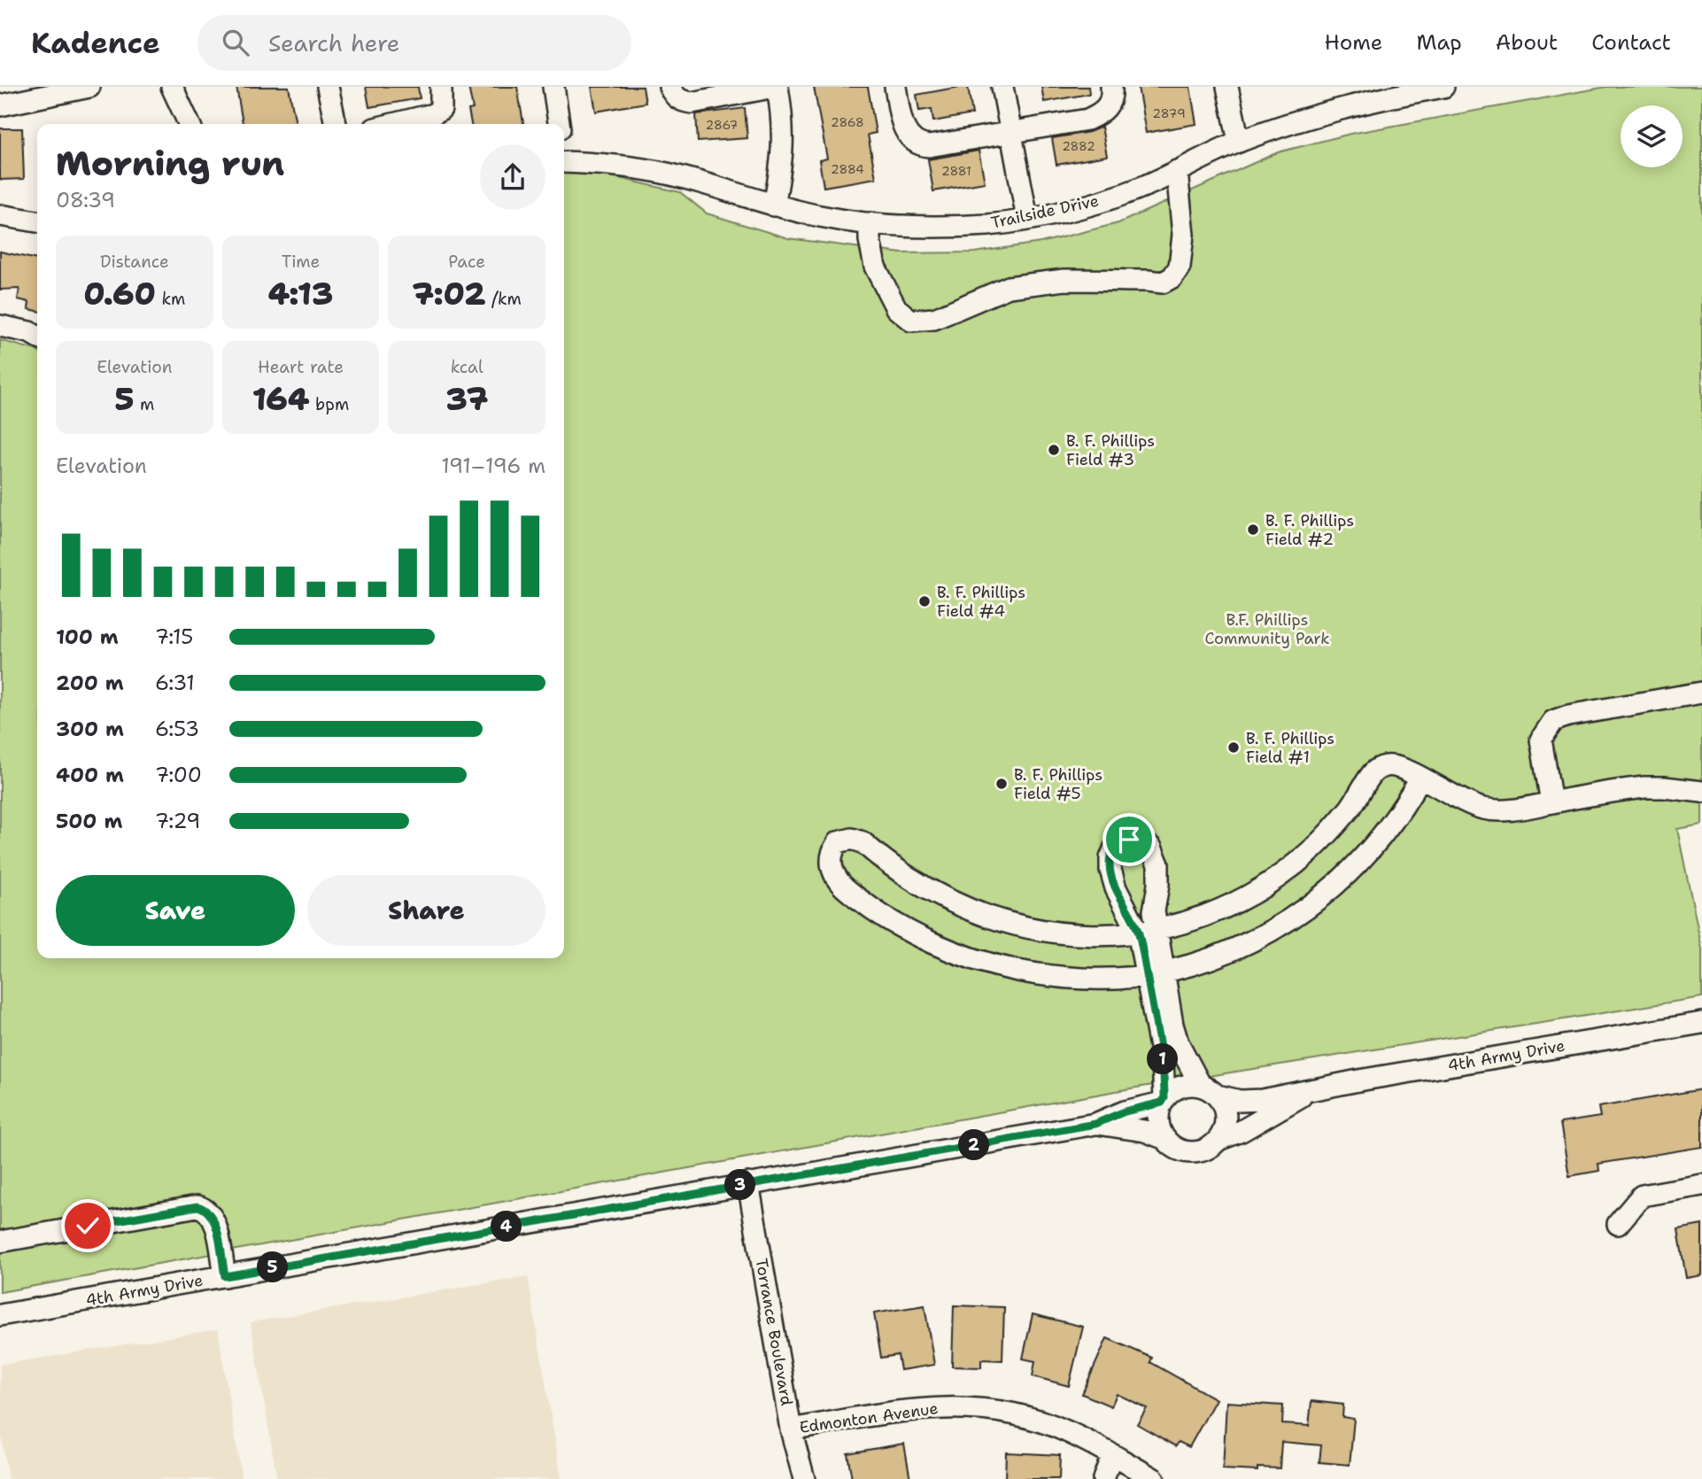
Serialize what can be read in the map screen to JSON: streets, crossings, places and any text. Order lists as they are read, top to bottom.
{
  "streets": {
    "street": [
      "Trailside Drive",
      "4th Army Drive",
      "Torrance Boulevard",
      "Edmonton Avenue"
    ]
  },
  "crossings": [
    ["4th Army Drive", "Torrance Boulevard"],
    ["Torrance Boulevard", "Edmonton Avenue"]
  ],
  "parks": ["B.F. Phillips Community Park"],
  "places": [
    "B. F. Phillips Field #3",
    "B. F. Phillips Field #2",
    "B. F. Phillips Field #4",
    "B. F. Phillips Field #1",
    "B. F. Phillips Field #5"
  ],
  "house_numbers": [
    "2879",
    "2868",
    "2867",
    "2882",
    "2884",
    "2881"
  ],
  "page": {
    "header": "Kadence",
    "search": "Search here",
    "nav": [
      "Home",
      "Map",
      "About",
      "Contact"
    ],
    "heading": ["Morning run", "08:39"],
    "stats": [
      ["Distance", "0.60 km"],
      ["Time", "4:13"],
      ["Pace", "7:02 /km"],
      ["Elevation", "5 m"],
      ["Heart rate", "164 bpm"],
      ["kcal", "37"]
    ],
    "chart": ["Elevation", "191–196 m"],
    "list": [
      {
        "name": "100 m",
        "note": "7:15"
      },
      {
        "name": "200 m",
        "note": "6:31"
      },
      {
        "name": "300 m",
        "note": "6:53"
      },
      {
        "name": "400 m",
        "note": "7:00"
      },
      {
        "name": "500 m",
        "note": "7:29"
      }
    ],
    "buttons": ["Save", "Share"],
    "pins": [
      "1",
      "2",
      "3",
      "4",
      "5"
    ]
  }
}
